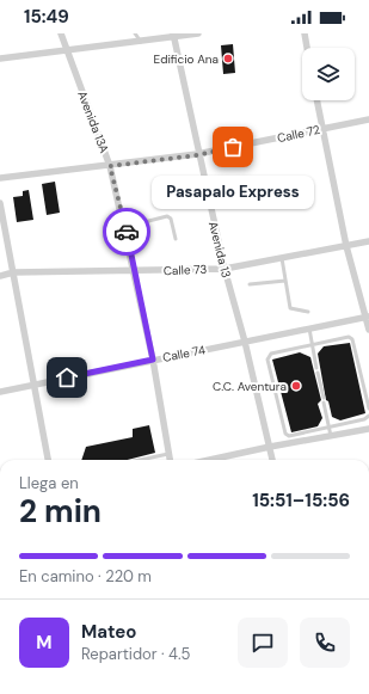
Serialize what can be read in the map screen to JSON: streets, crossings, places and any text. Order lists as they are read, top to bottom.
{
  "streets": {
    "street": [
      "Avenida 13A",
      "Calle 72",
      "Avenida 13",
      "Calle 73",
      "Calle 74"
    ]
  },
  "crossings": [
    ["Avenida 13A", "Calle 72"],
    ["Avenida 13A", "Calle 73"],
    ["Avenida 13A", "Calle 74"],
    ["Calle 72", "Avenida 13"],
    ["Avenida 13", "Calle 73"],
    ["Avenida 13", "Calle 74"]
  ],
  "places": ["Edificio Ana", "Pasapalo Express", "C.C. Aventura"],
  "page": {
    "status": "15:49",
    "bubble": "Pasapalo Express",
    "heading": ["2 min", "Llega en", "15:51–15:56"],
    "panel": ["Mateo", "Repartidor · 4.5"],
    "bar": "En camino · 220 m",
    "round": "M"
  }
}
